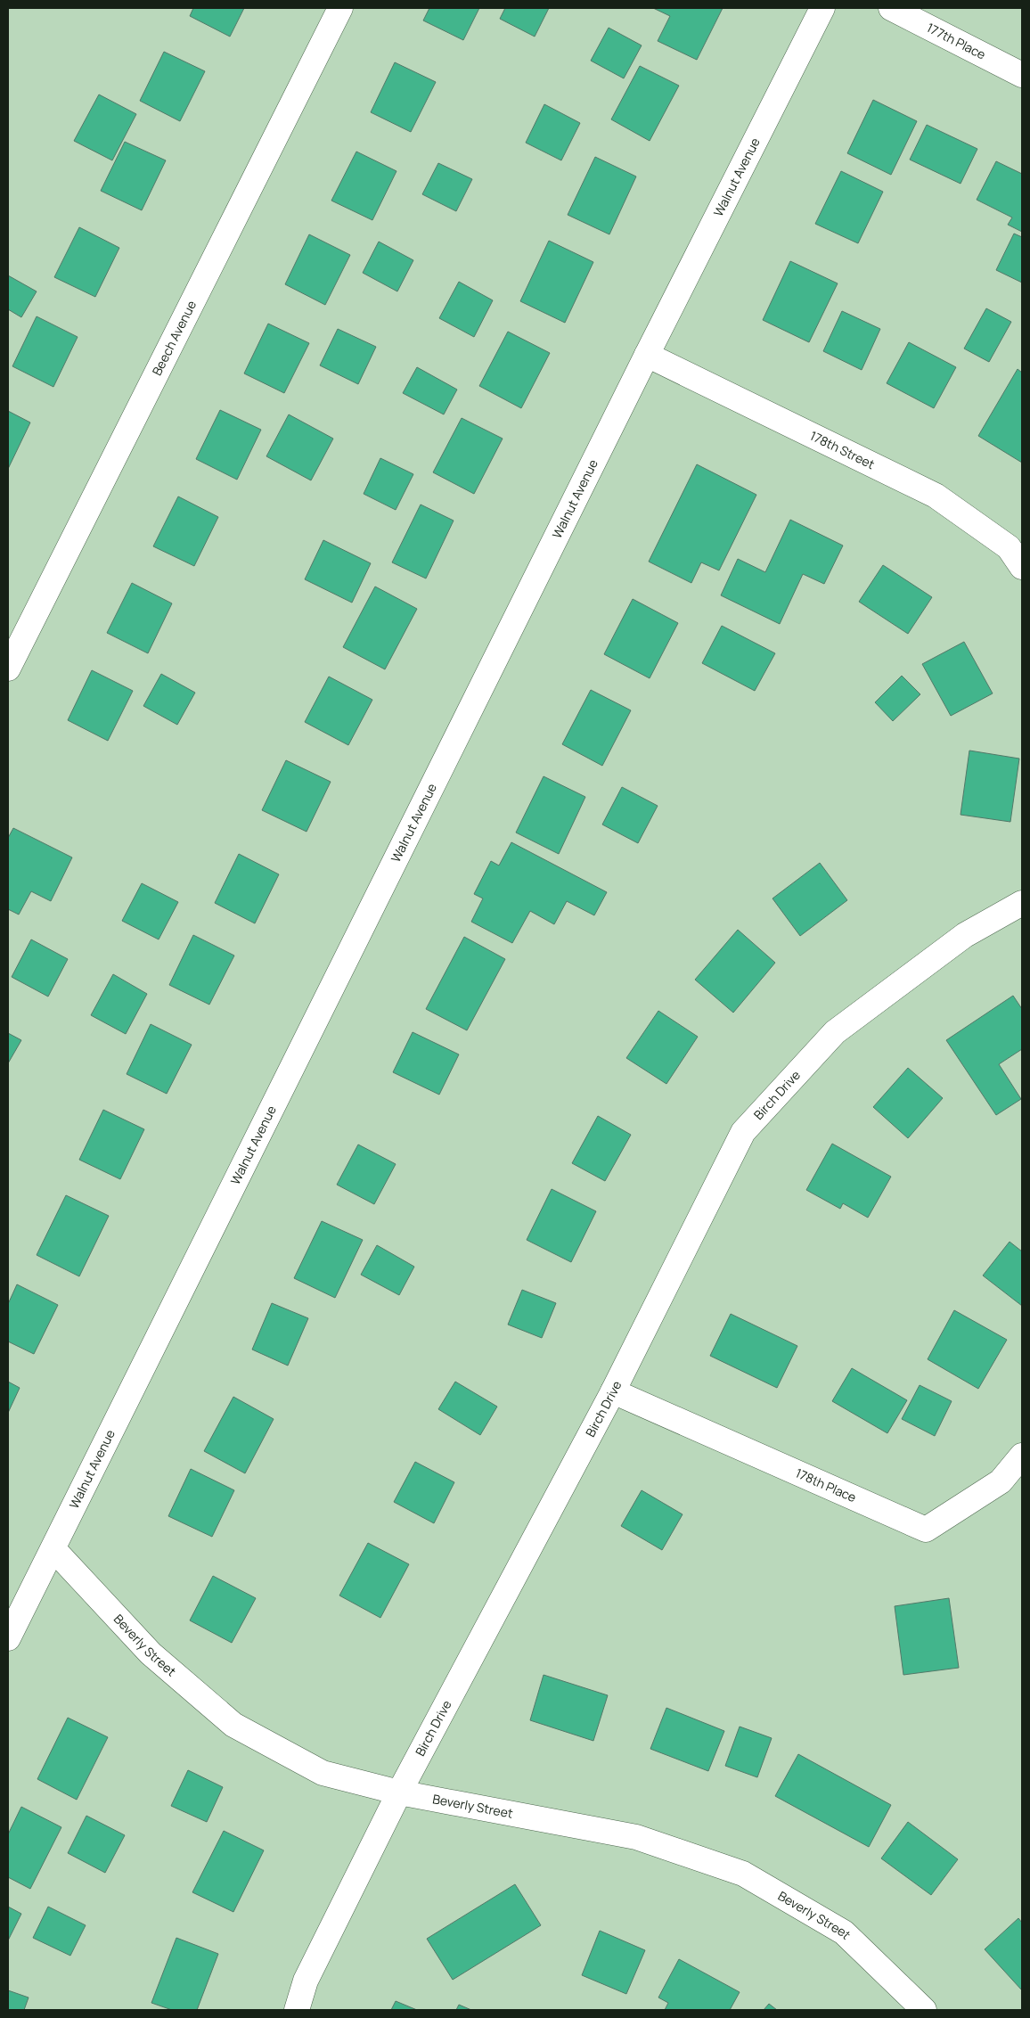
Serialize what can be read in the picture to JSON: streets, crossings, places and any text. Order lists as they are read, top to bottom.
{
  "streets": {
    "street": [
      "177th Place",
      "Walnut Avenue",
      "Beech Avenue",
      "178th Street",
      "Birch Drive",
      "178th Place",
      "Beverly Street"
    ]
  },
  "crossings": [
    ["Walnut Avenue", "178th Street"],
    ["Walnut Avenue", "Beverly Street"],
    ["Birch Drive", "178th Place"],
    ["Birch Drive", "Beverly Street"]
  ]
}
